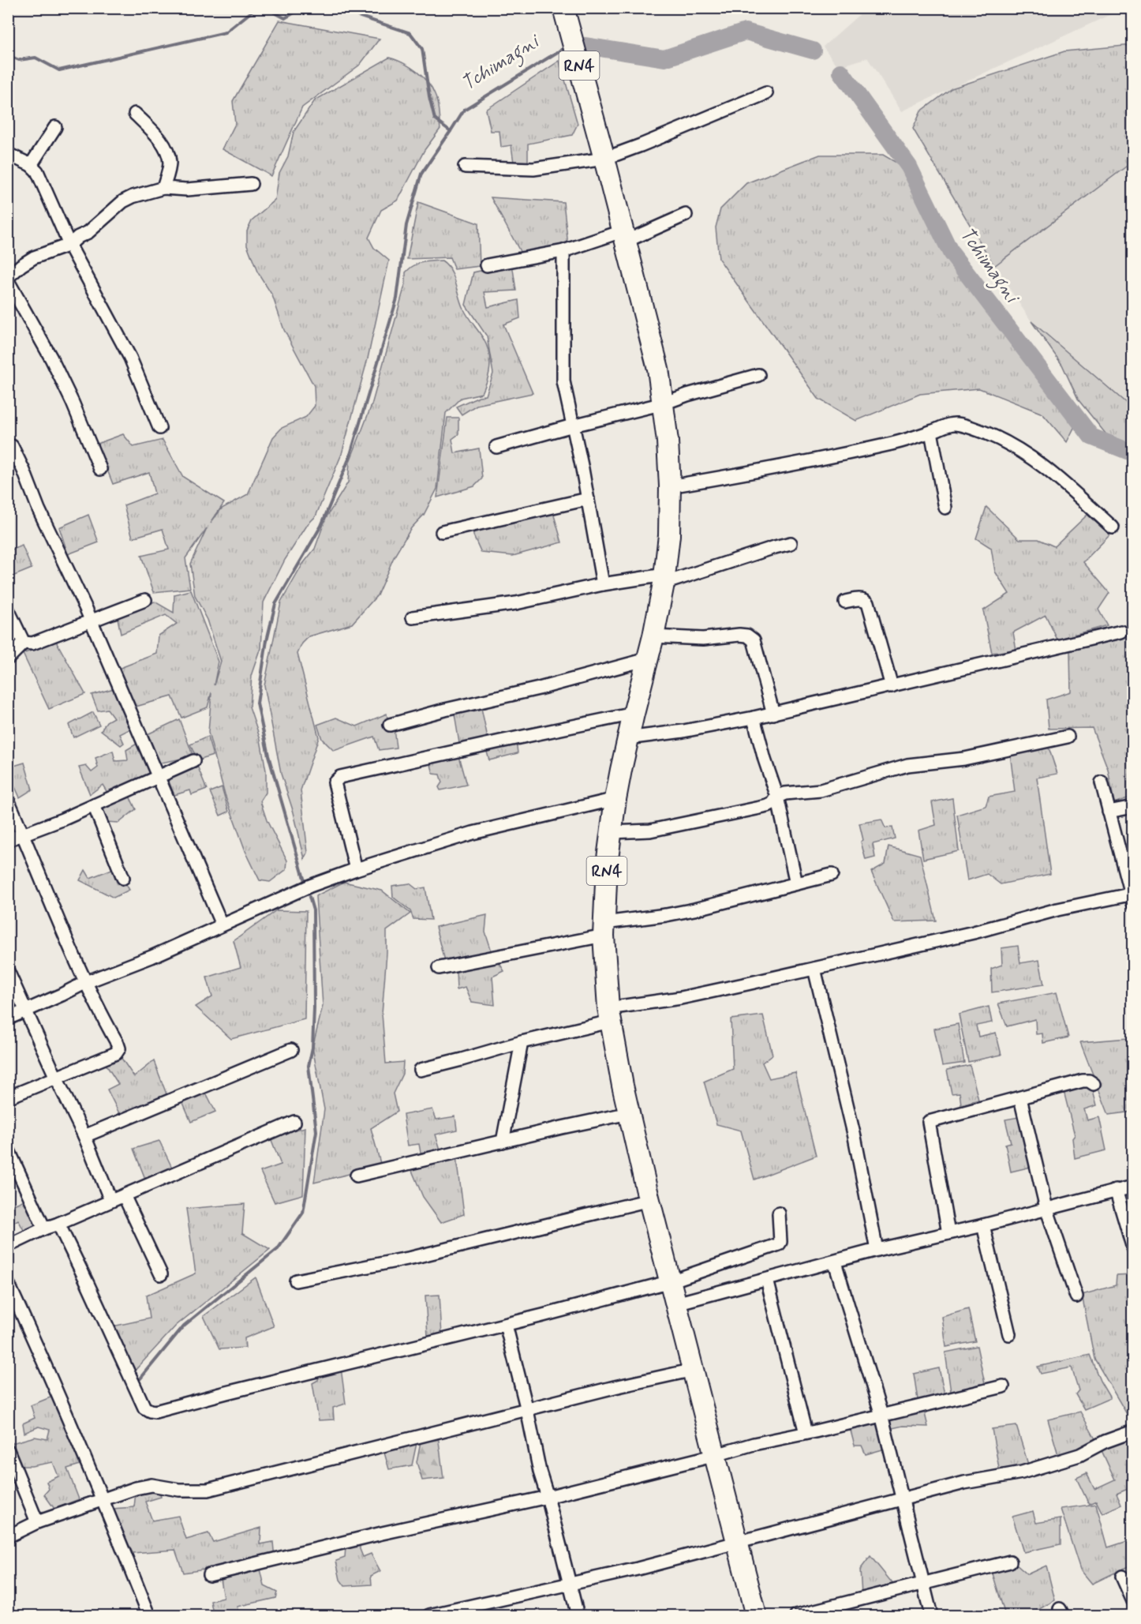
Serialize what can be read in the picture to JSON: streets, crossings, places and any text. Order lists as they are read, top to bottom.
{
  "streets": {
    "highway": ["RN4"]
  },
  "water": ["Tchimagni"]
}
